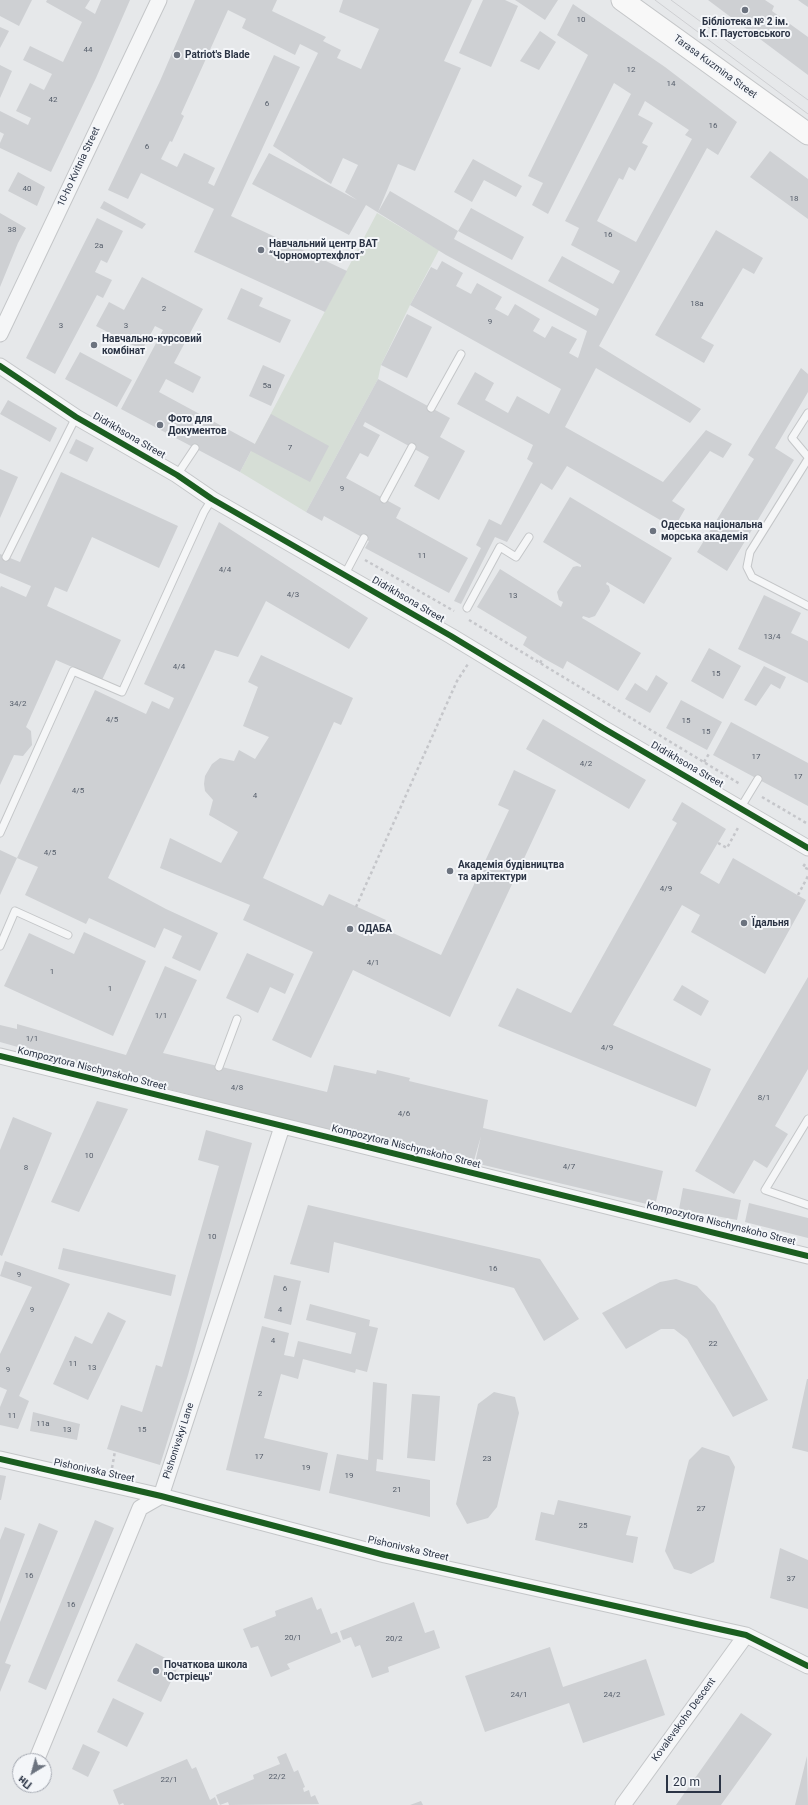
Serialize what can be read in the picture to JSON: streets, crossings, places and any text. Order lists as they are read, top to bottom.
{
  "streets": {
    "street": [
      "Tarasa Kuzmina Street",
      "10-ho Kvitnia Street",
      "Didrikhsona Street",
      "Kompozytora Nischynskoho Street",
      "Pishonivskyi Lane",
      "Pishonivska Street",
      "Kovalevskoho Descent"
    ]
  },
  "crossings": [
    ["Kompozytora Nischynskoho Street", "Pishonivskyi Lane"],
    ["Pishonivskyi Lane", "Pishonivska Street"],
    ["Pishonivska Street", "Kovalevskoho Descent"]
  ],
  "places": [
    "Бібліотека № 2 ім. К. Г. Паустовського",
    "Patriot's Blade",
    "Навчальний центр ВАТ “Чорномортехфлот”",
    "Навчально-курсовий комбінат",
    "Фото для Документов",
    "Одеська національна морська академія",
    "Академія будівництва та архітектури",
    "Їдальня",
    "ОДАБА",
    "Початкова школа \"Остріець\""
  ],
  "house_numbers": [
    "10",
    "44",
    "12",
    "14",
    "42",
    "6",
    "16",
    "6",
    "40",
    "18",
    "38",
    "16",
    "2а",
    "18а",
    "2",
    "9",
    "3",
    "3",
    "5а",
    "7",
    "9",
    "11",
    "4/4",
    "4/3",
    "13",
    "13/4",
    "4/4",
    "15",
    "34/2",
    "4/5",
    "15",
    "15",
    "17",
    "4/2",
    "17",
    "4/5",
    "4",
    "4/5",
    "4/9",
    "4/1",
    "1",
    "1",
    "1/1",
    "1/1",
    "4/9",
    "4/8",
    "8/1",
    "4/6",
    "10",
    "4/7",
    "8",
    "10",
    "16",
    "9",
    "6",
    "9",
    "4",
    "4",
    "22",
    "11",
    "13",
    "9",
    "2",
    "11",
    "11а",
    "13",
    "15",
    "17",
    "23",
    "19",
    "19",
    "21",
    "27",
    "25",
    "16",
    "37",
    "16",
    "20/1",
    "20/2",
    "24/1",
    "24/2",
    "22/2",
    "22/1"
  ],
  "scale_bar": "20 m",
  "north": "bottom left"
}
